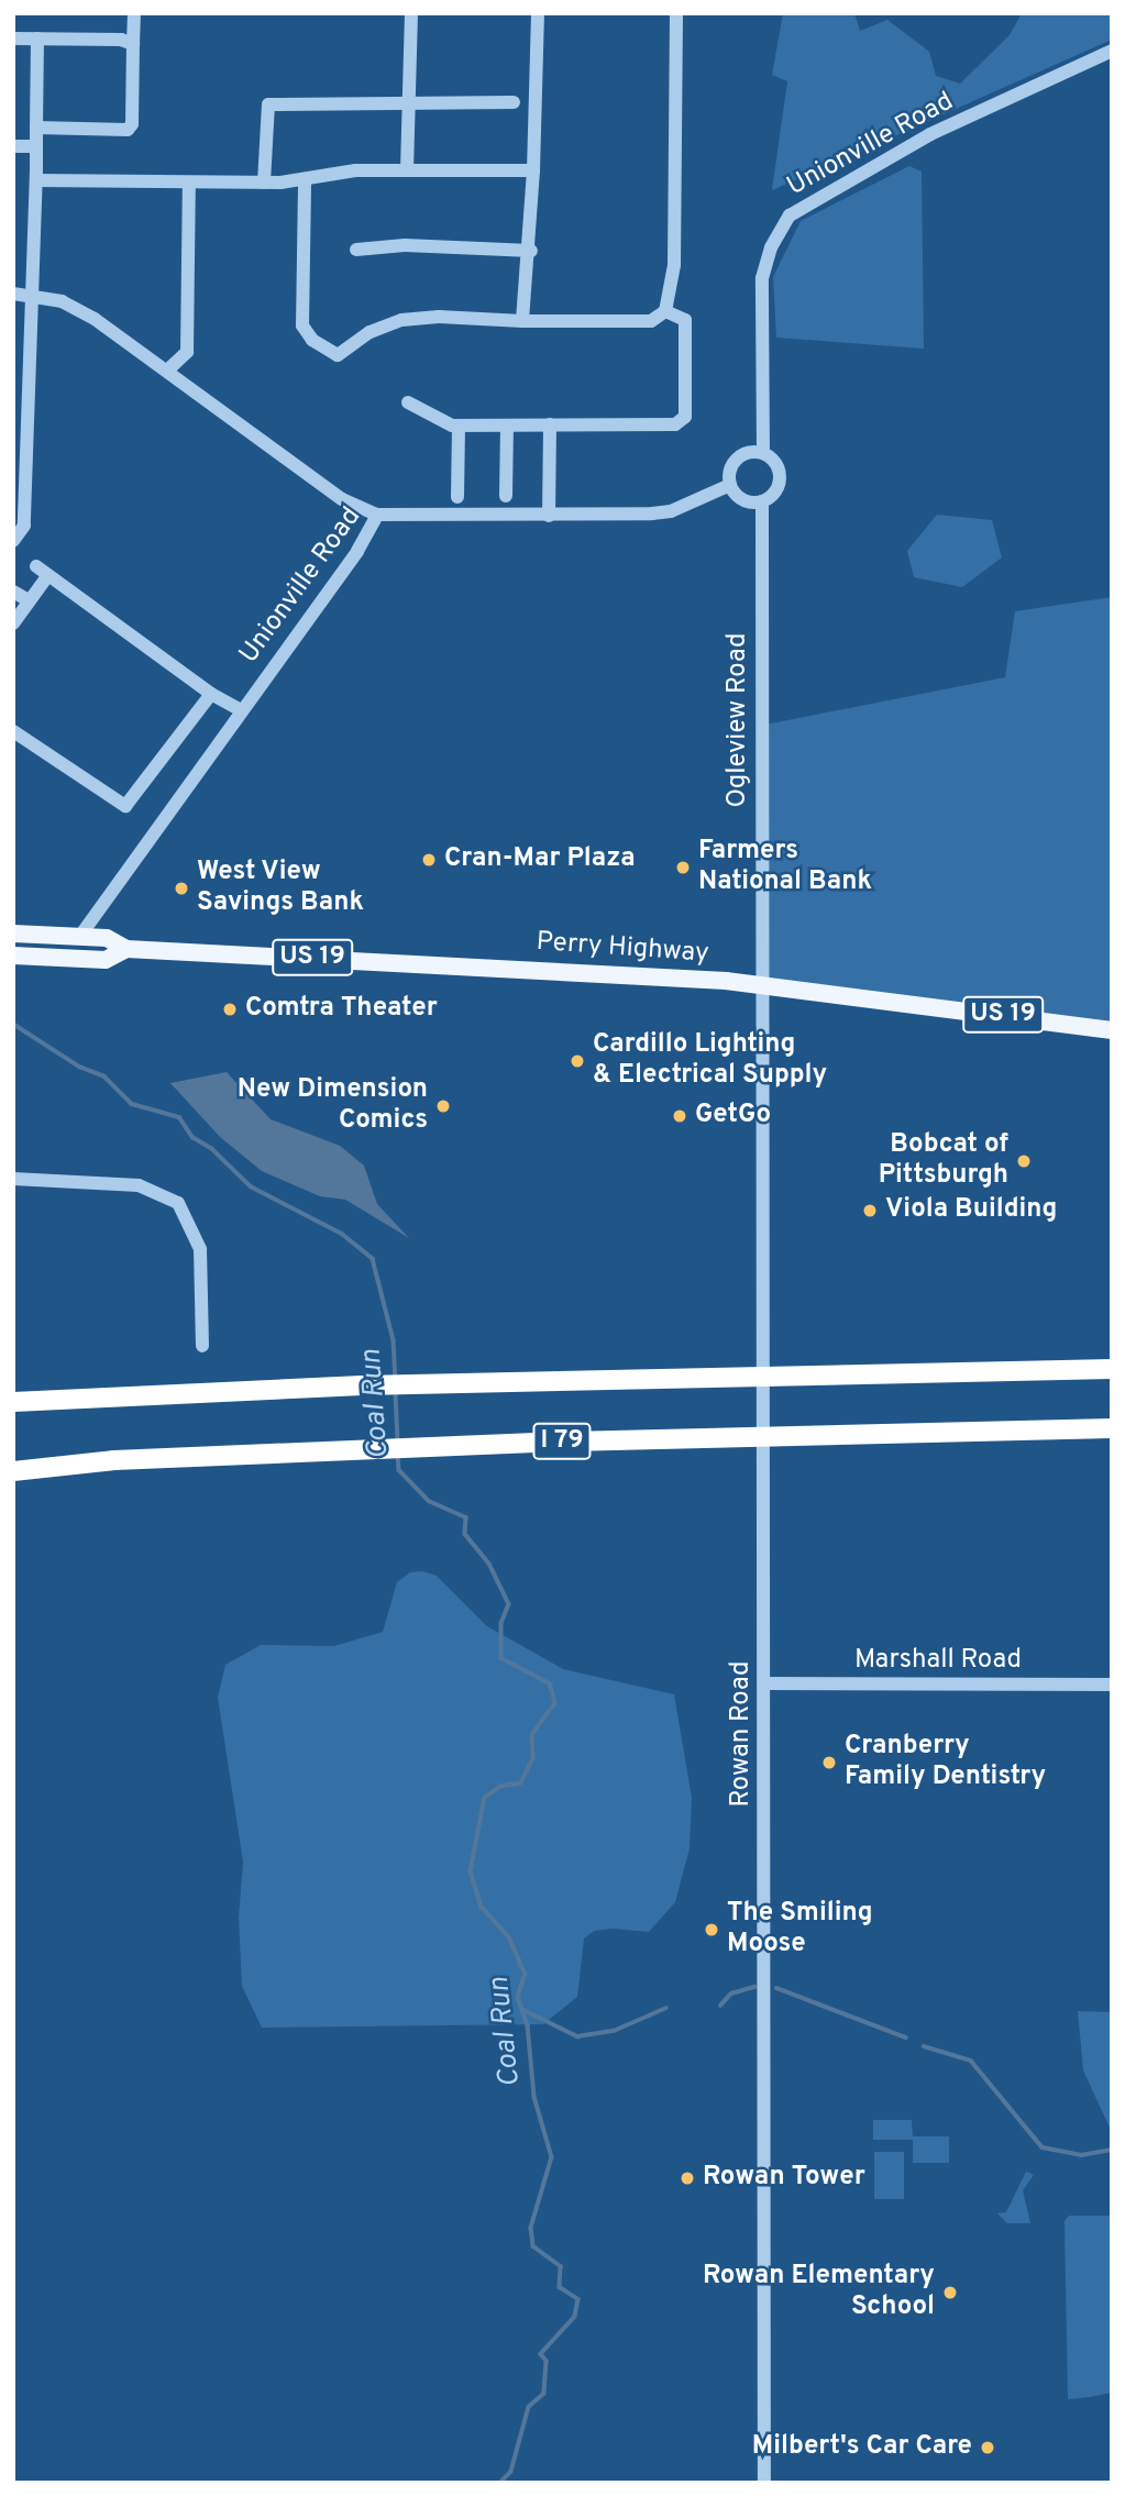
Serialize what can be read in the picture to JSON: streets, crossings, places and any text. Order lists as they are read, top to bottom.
{
  "streets": {
    "highway": ["I 79"],
    "main road": ["Perry Highway", "US 19"],
    "street": [
      "Unionville Road",
      "Ogleview Road",
      "Marshall Road",
      "Rowan Road"
    ]
  },
  "crossings": [
    ["Unionville Road", "Ogleview Road"],
    ["Unionville Road", "Perry Highway"],
    ["Ogleview Road", "Perry Highway"],
    ["Ogleview Road", "Rowan Road"],
    ["Perry Highway", "Rowan Road"],
    ["Marshall Road", "Rowan Road"]
  ],
  "water": ["Coal Run"],
  "places": [
    "Cran-Mar Plaza",
    "Farmers National Bank",
    "West View Savings Bank",
    "Comtra Theater",
    "Cardillo Lighting & Electrical Supply",
    "New Dimension Comics",
    "GetGo",
    "Bobcat of Pittsburgh",
    "Viola Building",
    "Cranberry Family Dentistry",
    "The Smiling Moose",
    "Rowan Tower",
    "Rowan Elementary School",
    "Milbert's Car Care"
  ]
}
